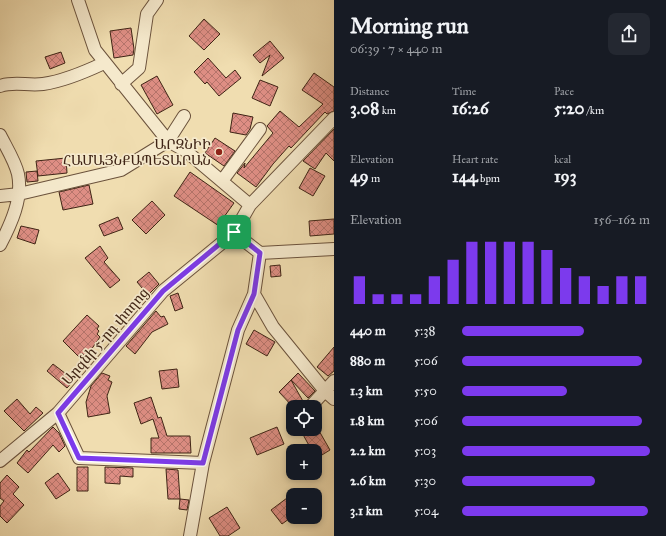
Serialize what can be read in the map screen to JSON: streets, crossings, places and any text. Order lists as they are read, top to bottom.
{
  "streets": {
    "street": ["Արզնի 5-րդ փողոց"]
  },
  "places": ["ԱՐԶՆԻԻ ՀԱՄԱՅՆՔԱՊԵՏԱՐԱՆ"],
  "page": {
    "heading": ["Morning run", "06:39 · 7 × 440 m"],
    "stats": [
      ["Distance", "3.08 km"],
      ["Time", "16:26"],
      ["Pace", "5:20 /km"],
      ["Elevation", "49 m"],
      ["Heart rate", "144 bpm"],
      ["kcal", "193"]
    ],
    "chart": ["Elevation", "156–162 m"],
    "list": [
      {
        "name": "440 m",
        "note": "5:38"
      },
      {
        "name": "880 m",
        "note": "5:06"
      },
      {
        "name": "1.3 km",
        "note": "5:50"
      },
      {
        "name": "1.8 km",
        "note": "5:06"
      },
      {
        "name": "2.2 km",
        "note": "5:03"
      },
      {
        "name": "2.6 km",
        "note": "5:30"
      },
      {
        "name": "3.1 km",
        "note": "5:04"
      }
    ],
    "map_buttons": ["+", "−"]
  }
}
